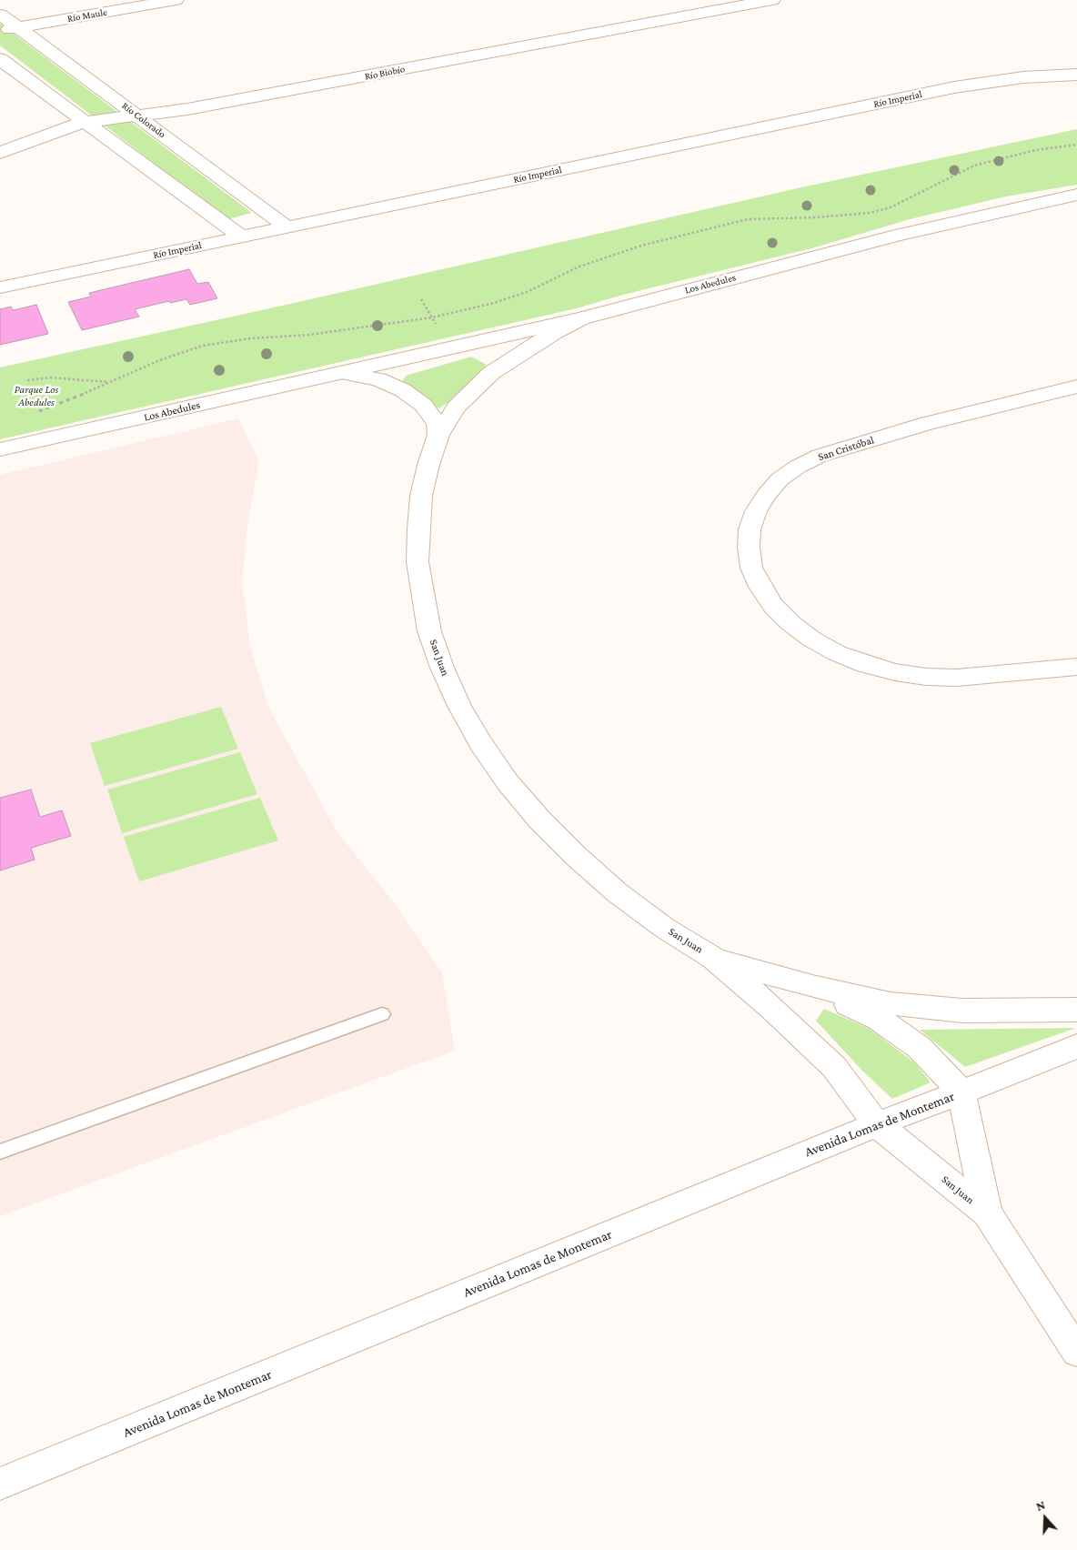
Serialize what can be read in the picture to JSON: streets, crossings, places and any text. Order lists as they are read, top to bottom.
{
  "streets": {
    "street": [
      "Río Maule",
      "Río Biobío",
      "Río Imperial",
      "Río Colorado",
      "Los Abedules",
      "San Cristóbal",
      "San Juan",
      "Avenida Lomas de Montemar"
    ]
  },
  "crossings": [
    ["Río Maule", "Río Colorado"],
    ["Río Biobío", "Río Colorado"],
    ["Río Imperial", "Río Colorado"],
    ["Los Abedules", "San Juan"],
    ["San Juan", "Avenida Lomas de Montemar"]
  ],
  "parks": ["Parque Los Abedules"],
  "north": "top"
}
